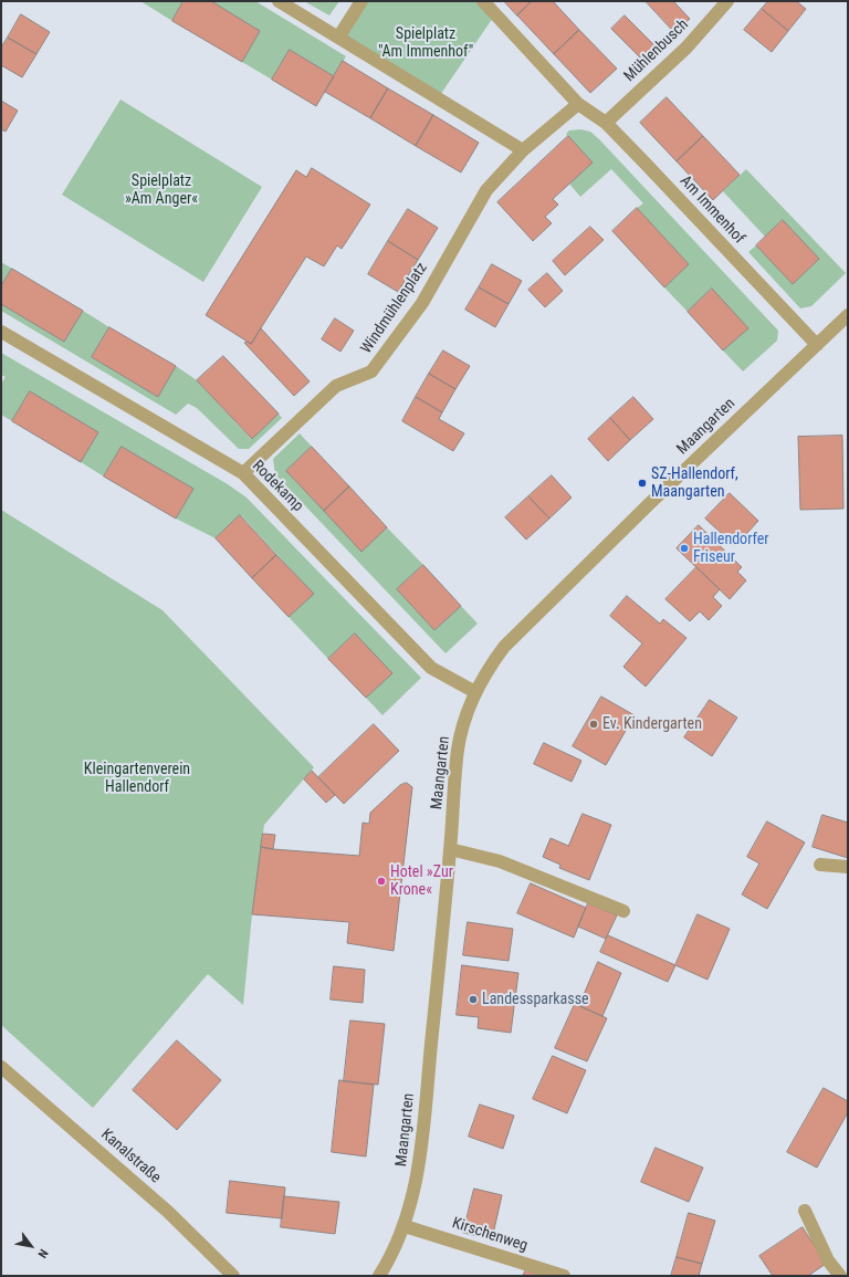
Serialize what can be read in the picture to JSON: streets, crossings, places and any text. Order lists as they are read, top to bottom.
{
  "streets": {
    "street": [
      "Mühlenbusch",
      "Am Immenhof",
      "Windmühlenplatz",
      "Maangarten",
      "Rodekamp",
      "Kanalstraße",
      "Kirschenweg"
    ]
  },
  "crossings": [
    ["Mühlenbusch", "Am Immenhof"],
    ["Am Immenhof", "Maangarten"],
    ["Windmühlenplatz", "Rodekamp"],
    ["Maangarten", "Rodekamp"],
    ["Maangarten", "Kirschenweg"]
  ],
  "parks": ["Spielplatz \"Am Immenhof\"", "Spielplatz »Am Anger«", "Kleingartenverein Hallendorf"],
  "places": [
    "SZ-Hallendorf, Maangarten",
    "Hallendorfer Friseur",
    "Ev. Kindergarten",
    "Hotel »Zur Krone«",
    "Landessparkasse"
  ],
  "north": "bottom right"
}
